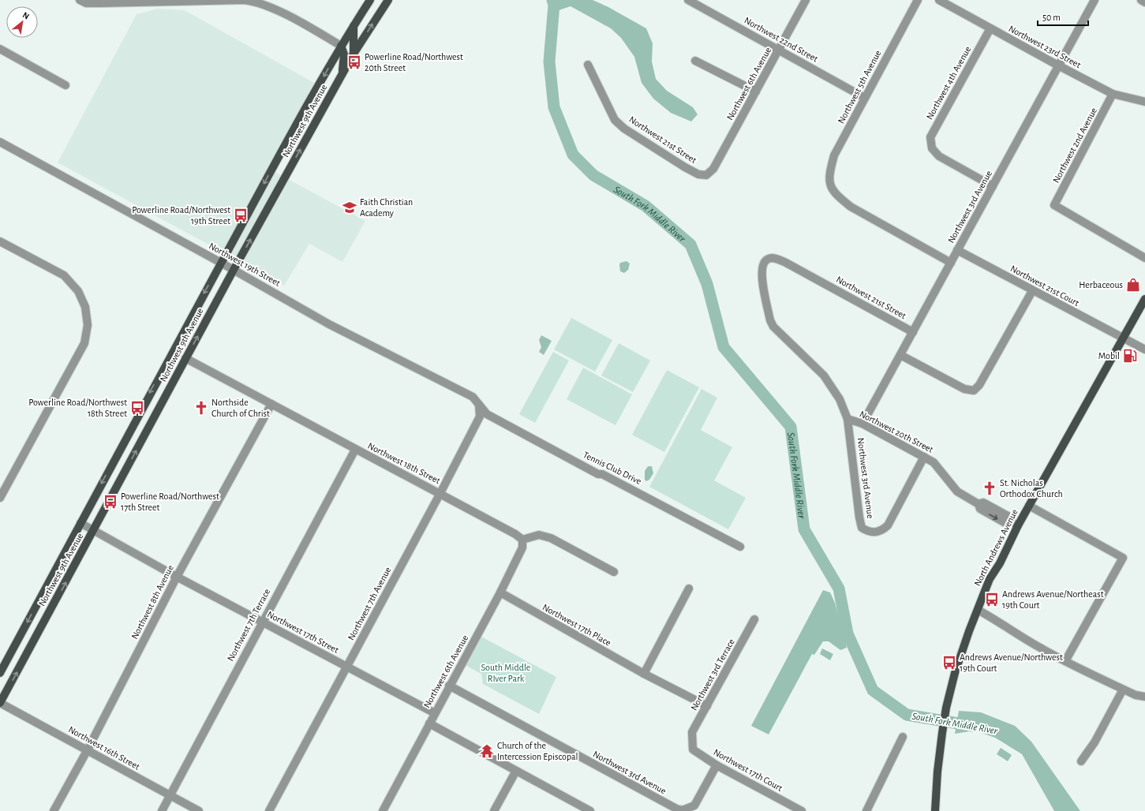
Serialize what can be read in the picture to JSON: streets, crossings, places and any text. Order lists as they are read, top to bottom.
{
  "streets": {
    "main road": ["Northwest 9th Avenue", "North Andrews Avenue"],
    "street": [
      "Northwest 22nd Street",
      "Northwest 23rd Street",
      "Northwest 4th Avenue",
      "Northwest 6th Avenue",
      "Northwest 5th Avenue",
      "Northwest 21st Street",
      "Northwest 2nd Avenue",
      "Northwest 3rd Avenue",
      "Northwest 19th Street",
      "Northwest 21st Court",
      "Northwest 20th Street",
      "Northwest 18th Street",
      "Tennis Club Drive",
      "Northwest 8th Avenue",
      "Northwest 7th Avenue",
      "Northwest 7th Terrace",
      "Northwest 17th Place",
      "Northwest 17th Street",
      "Northwest 3rd Terrace",
      "Northwest 16th Street",
      "Northwest 17th Court"
    ]
  },
  "crossings": [
    ["Northwest 22nd Street", "Northwest 6th Avenue"],
    ["Northwest 22nd Street", "Northwest 5th Avenue"],
    ["Northwest 23rd Street", "Northwest 4th Avenue"],
    ["Northwest 23rd Street", "Northwest 2nd Avenue"],
    ["Northwest 23rd Street", "Northwest 3rd Avenue"],
    ["Northwest 4th Avenue", "Northwest 3rd Avenue"],
    ["Northwest 6th Avenue", "Northwest 21st Street"],
    ["Northwest 6th Avenue", "Northwest 3rd Avenue"],
    ["Northwest 6th Avenue", "Northwest 18th Street"],
    ["Northwest 6th Avenue", "Northwest 17th Place"],
    ["Northwest 6th Avenue", "Northwest 17th Street"],
    ["Northwest 5th Avenue", "Northwest 3rd Avenue"],
    ["Northwest 9th Avenue", "Northwest 19th Street"],
    ["Northwest 9th Avenue", "Northwest 18th Street"],
    ["Northwest 9th Avenue", "Northwest 17th Street"],
    ["Northwest 9th Avenue", "Northwest 16th Street"],
    ["Northwest 21st Street", "Northwest 3rd Avenue"],
    ["Northwest 21st Street", "Northwest 20th Street"],
    ["Northwest 3rd Avenue", "Northwest 21st Court"],
    ["Northwest 3rd Avenue", "Northwest 20th Street"],
    ["Northwest 3rd Avenue", "Northwest 17th Court"],
    ["Northwest 19th Street", "Tennis Club Drive"],
    ["Northwest 19th Street", "Northwest 7th Avenue"],
    ["Northwest 21st Court", "North Andrews Avenue"],
    ["Northwest 20th Street", "North Andrews Avenue"],
    ["Northwest 18th Street", "Northwest 8th Avenue"],
    ["Northwest 18th Street", "Northwest 7th Avenue"],
    ["Northwest 18th Street", "Northwest 7th Terrace"],
    ["Tennis Club Drive", "Northwest 7th Avenue"],
    ["Northwest 8th Avenue", "Northwest 17th Street"],
    ["Northwest 8th Avenue", "Northwest 16th Street"],
    ["Northwest 7th Avenue", "Northwest 17th Street"],
    ["Northwest 7th Terrace", "Northwest 17th Street"],
    ["Northwest 7th Terrace", "Northwest 16th Street"],
    ["Northwest 17th Place", "Northwest 3rd Terrace"],
    ["Northwest 3rd Terrace", "Northwest 17th Court"]
  ],
  "water": ["South Fork Middle River"],
  "parks": ["South Middle RIver Park"],
  "places": {
    "bus stop": [
      "Powerline Road/Northwest 20th Street",
      "Powerline Road/Northwest 19th Street",
      "Powerline Road/Northwest 18th Street",
      "Powerline Road/Northwest 17th Street",
      "Andrews Avenue/Northeast 19th Court",
      "Andrews Avenue/Northwest 19th Court"
    ],
    "school or university": ["Faith Christian Academy"],
    "shop": ["Herbaceous"],
    "fuel station": ["Mobil"],
    "church": ["Northside Church of Christ", "St. Nicholas Orthodox Church"],
    "temple": ["Church of the Intercession Episcopal"]
  },
  "scale_bar": "50 m",
  "north": "top right"
}
